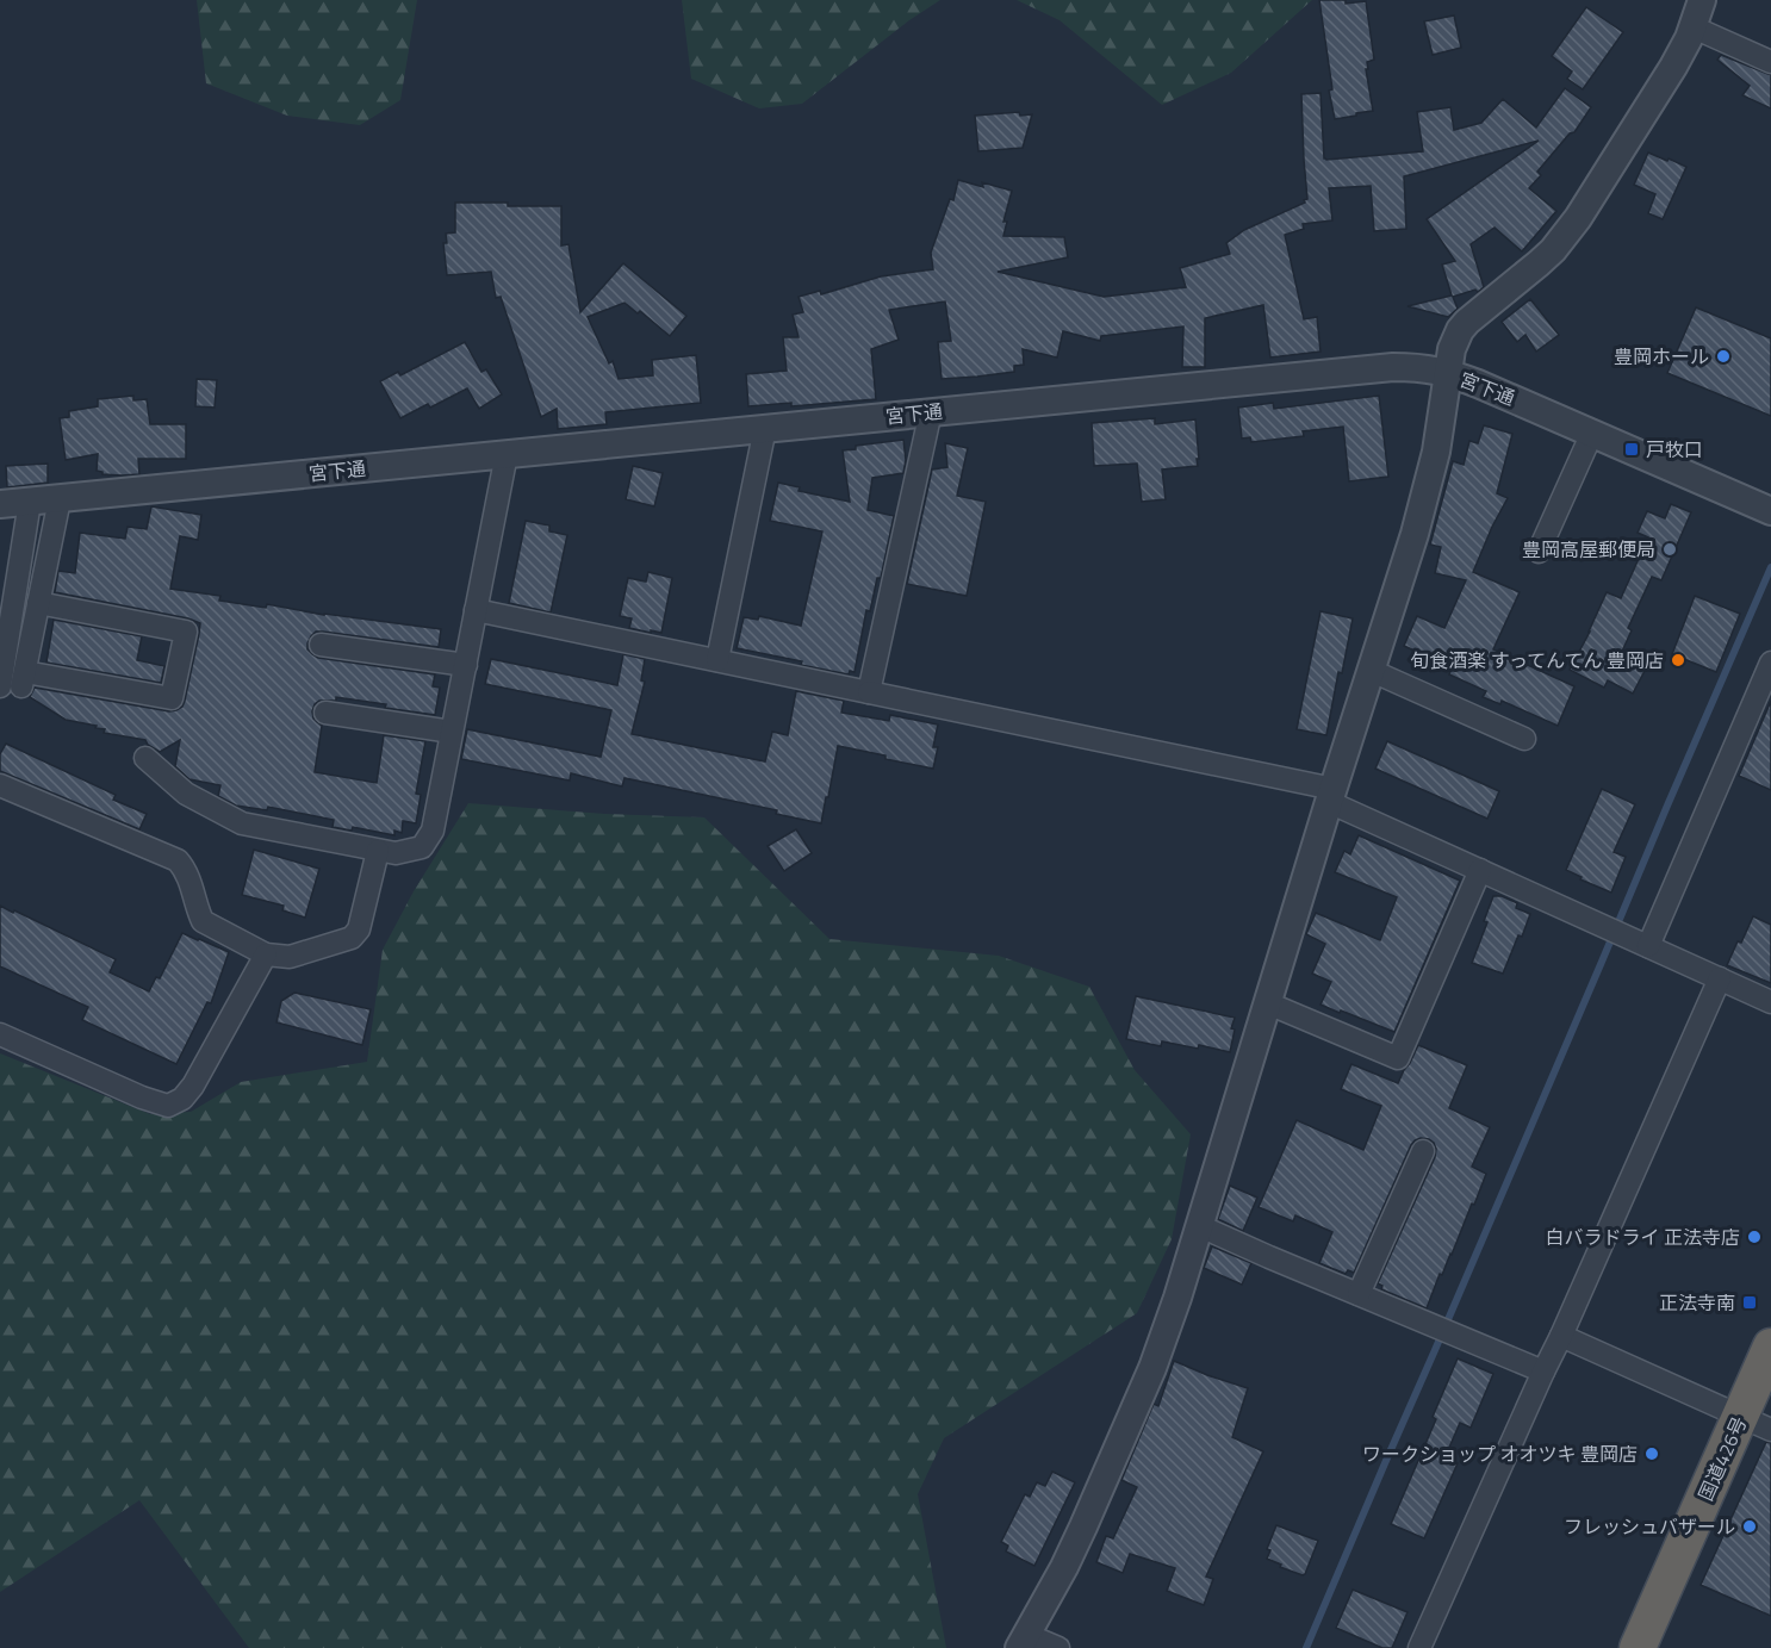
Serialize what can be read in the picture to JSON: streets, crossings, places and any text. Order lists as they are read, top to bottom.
{
  "streets": {
    "highway": ["国道426号"],
    "street": ["宮下通"]
  },
  "places": {
    "other": [
      "豊岡ホール",
      "豊岡高屋郵便局",
      "旬食酒楽 すってんてん 豊岡店",
      "白バラドライ 正法寺店",
      "ワークショップ オオツキ 豊岡店",
      "フレッシュバザール"
    ],
    "transit": ["戸牧口", "正法寺南"]
  }
}
